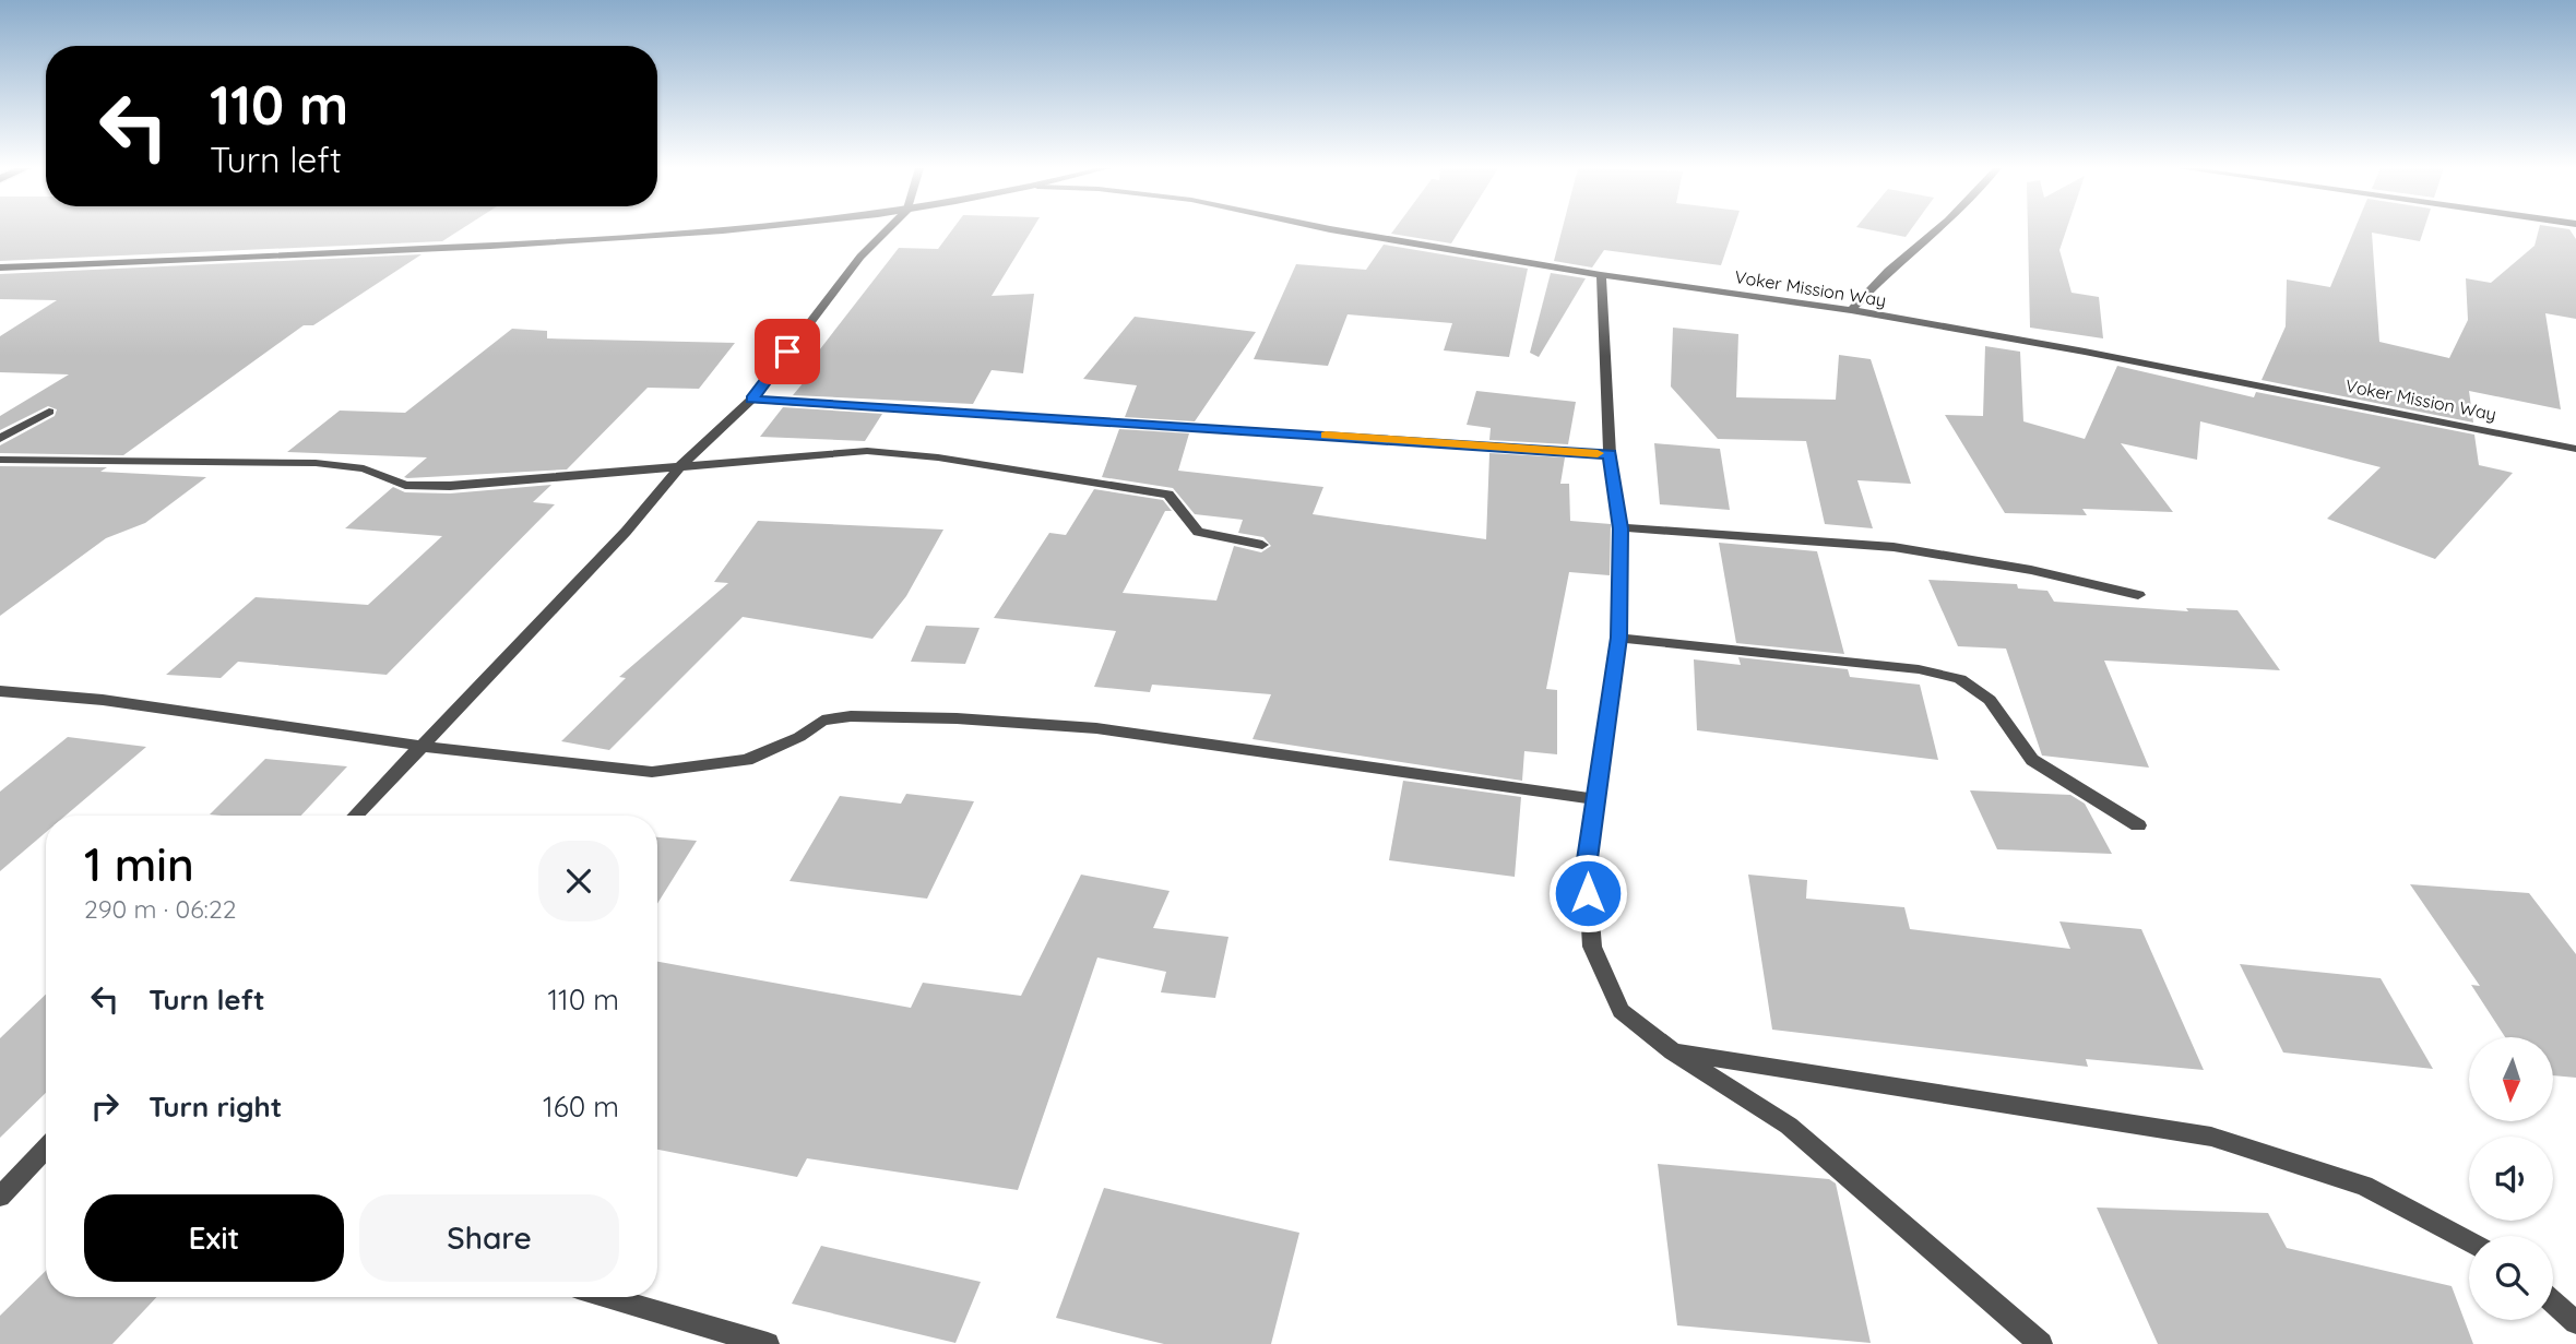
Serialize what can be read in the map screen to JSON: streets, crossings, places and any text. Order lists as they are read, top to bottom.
{
  "streets": {
    "street": ["Voker Mission Way"]
  },
  "north": "bottom",
  "page": {
    "turn": ["110 m", "Turn left"],
    "heading": ["1 min", "290 m · 06:22"],
    "list": [
      {
        "name": "Turn left",
        "value": "110 m"
      },
      {
        "name": "Turn right",
        "value": "160 m"
      }
    ],
    "buttons": ["Exit", "Share"]
  }
}
